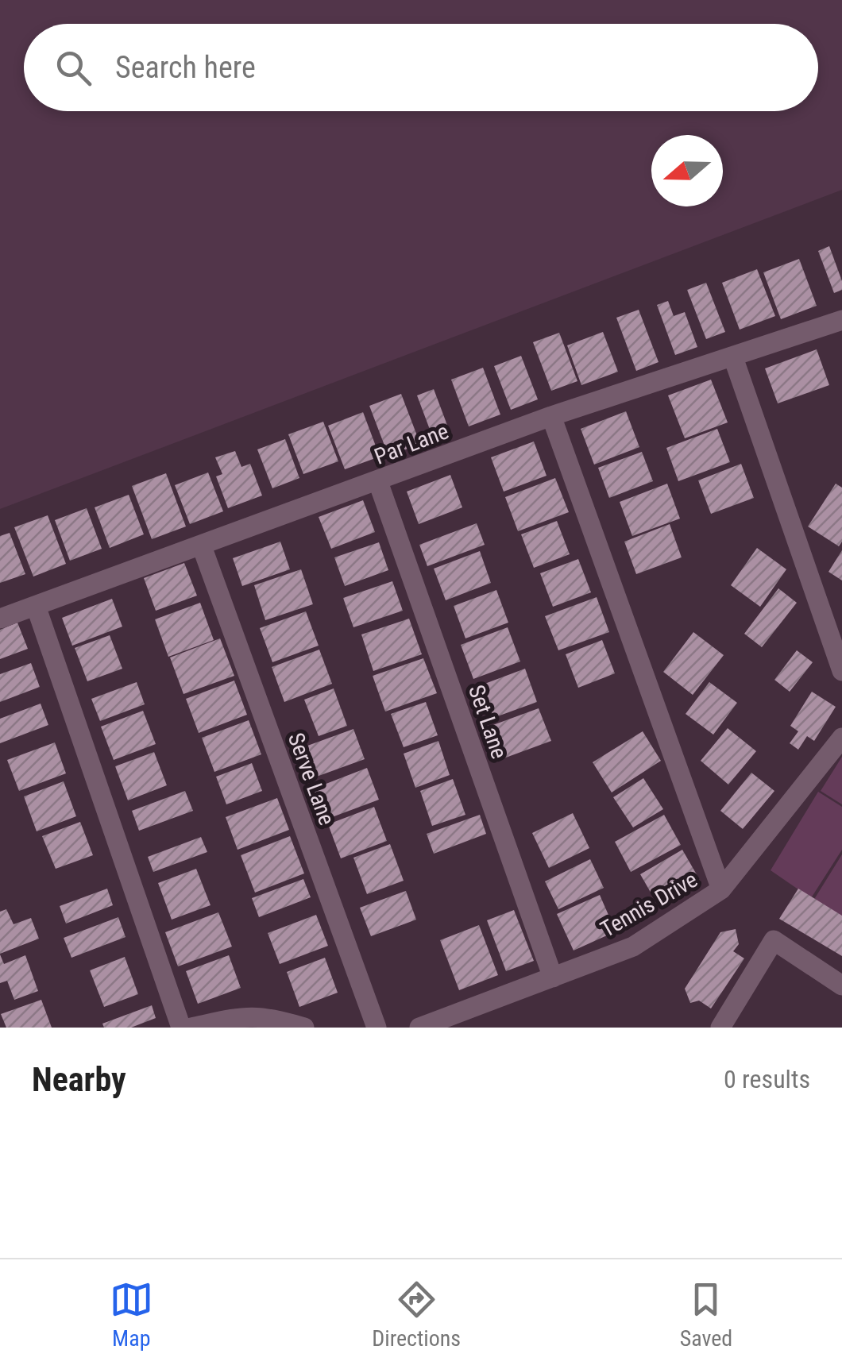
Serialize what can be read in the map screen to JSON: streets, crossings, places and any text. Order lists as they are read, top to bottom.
{
  "streets": {
    "street": [
      "Par Lane",
      "Set Lane",
      "Serve Lane",
      "Tennis Drive"
    ]
  },
  "crossings": [
    ["Par Lane", "Set Lane"],
    ["Par Lane", "Serve Lane"],
    ["Set Lane", "Tennis Drive"]
  ],
  "north": "left",
  "page": {
    "search": "Search here",
    "heading": ["Nearby", "0 results"],
    "nav": ["Map", "Directions", "Saved"]
  }
}
